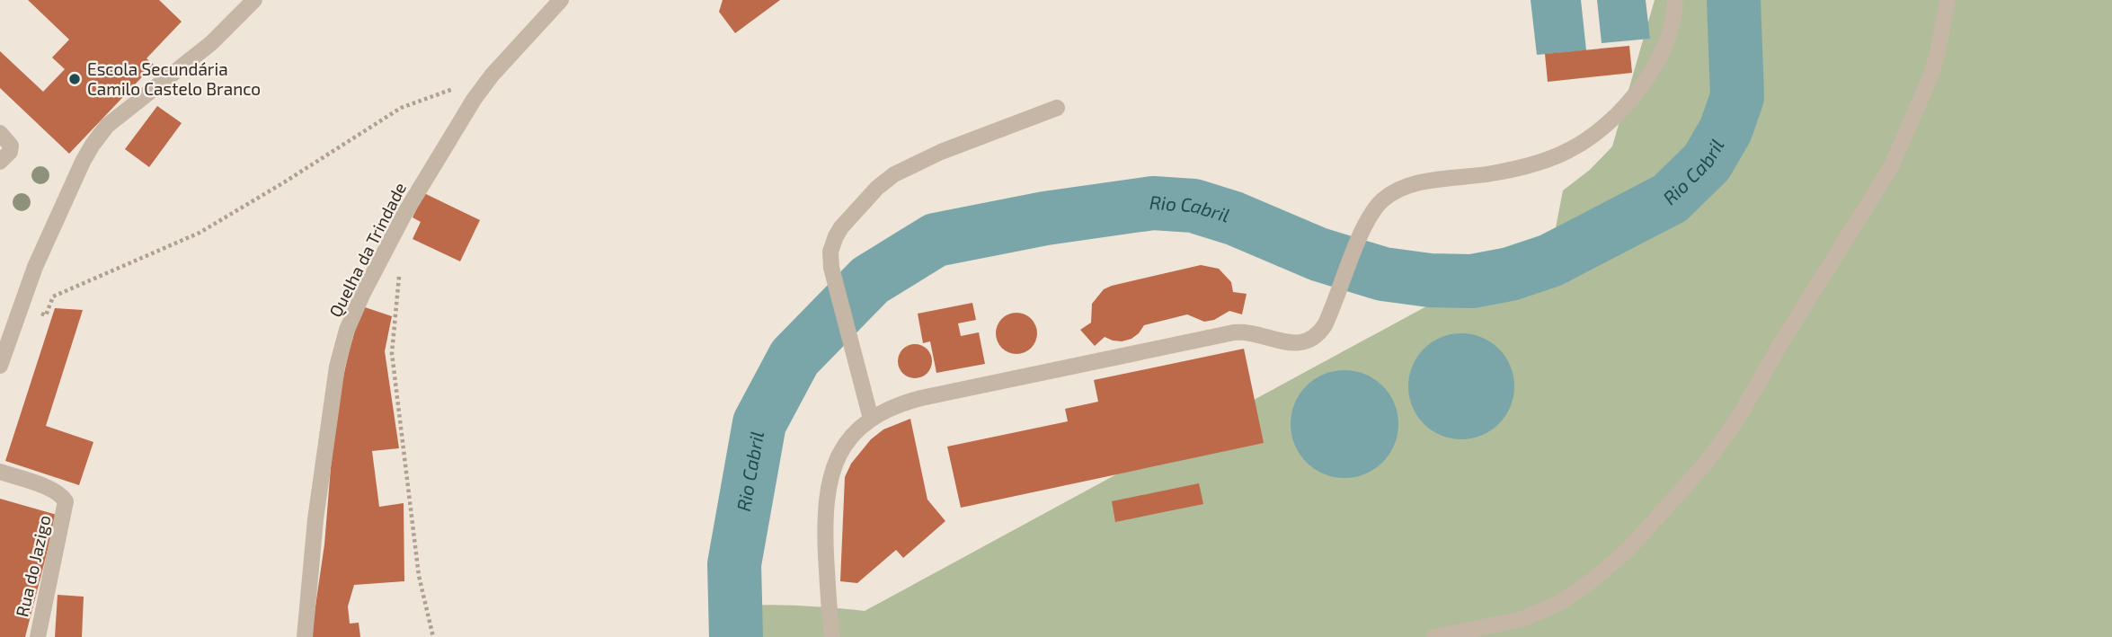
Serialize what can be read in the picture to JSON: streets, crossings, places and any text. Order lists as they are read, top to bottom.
{
  "streets": {
    "street": ["Quelha da Trindade", "Rua do Jazigo"]
  },
  "water": ["Rio Cabril"],
  "places": ["Escola Secundária Camilo Castelo Branco"]
}
